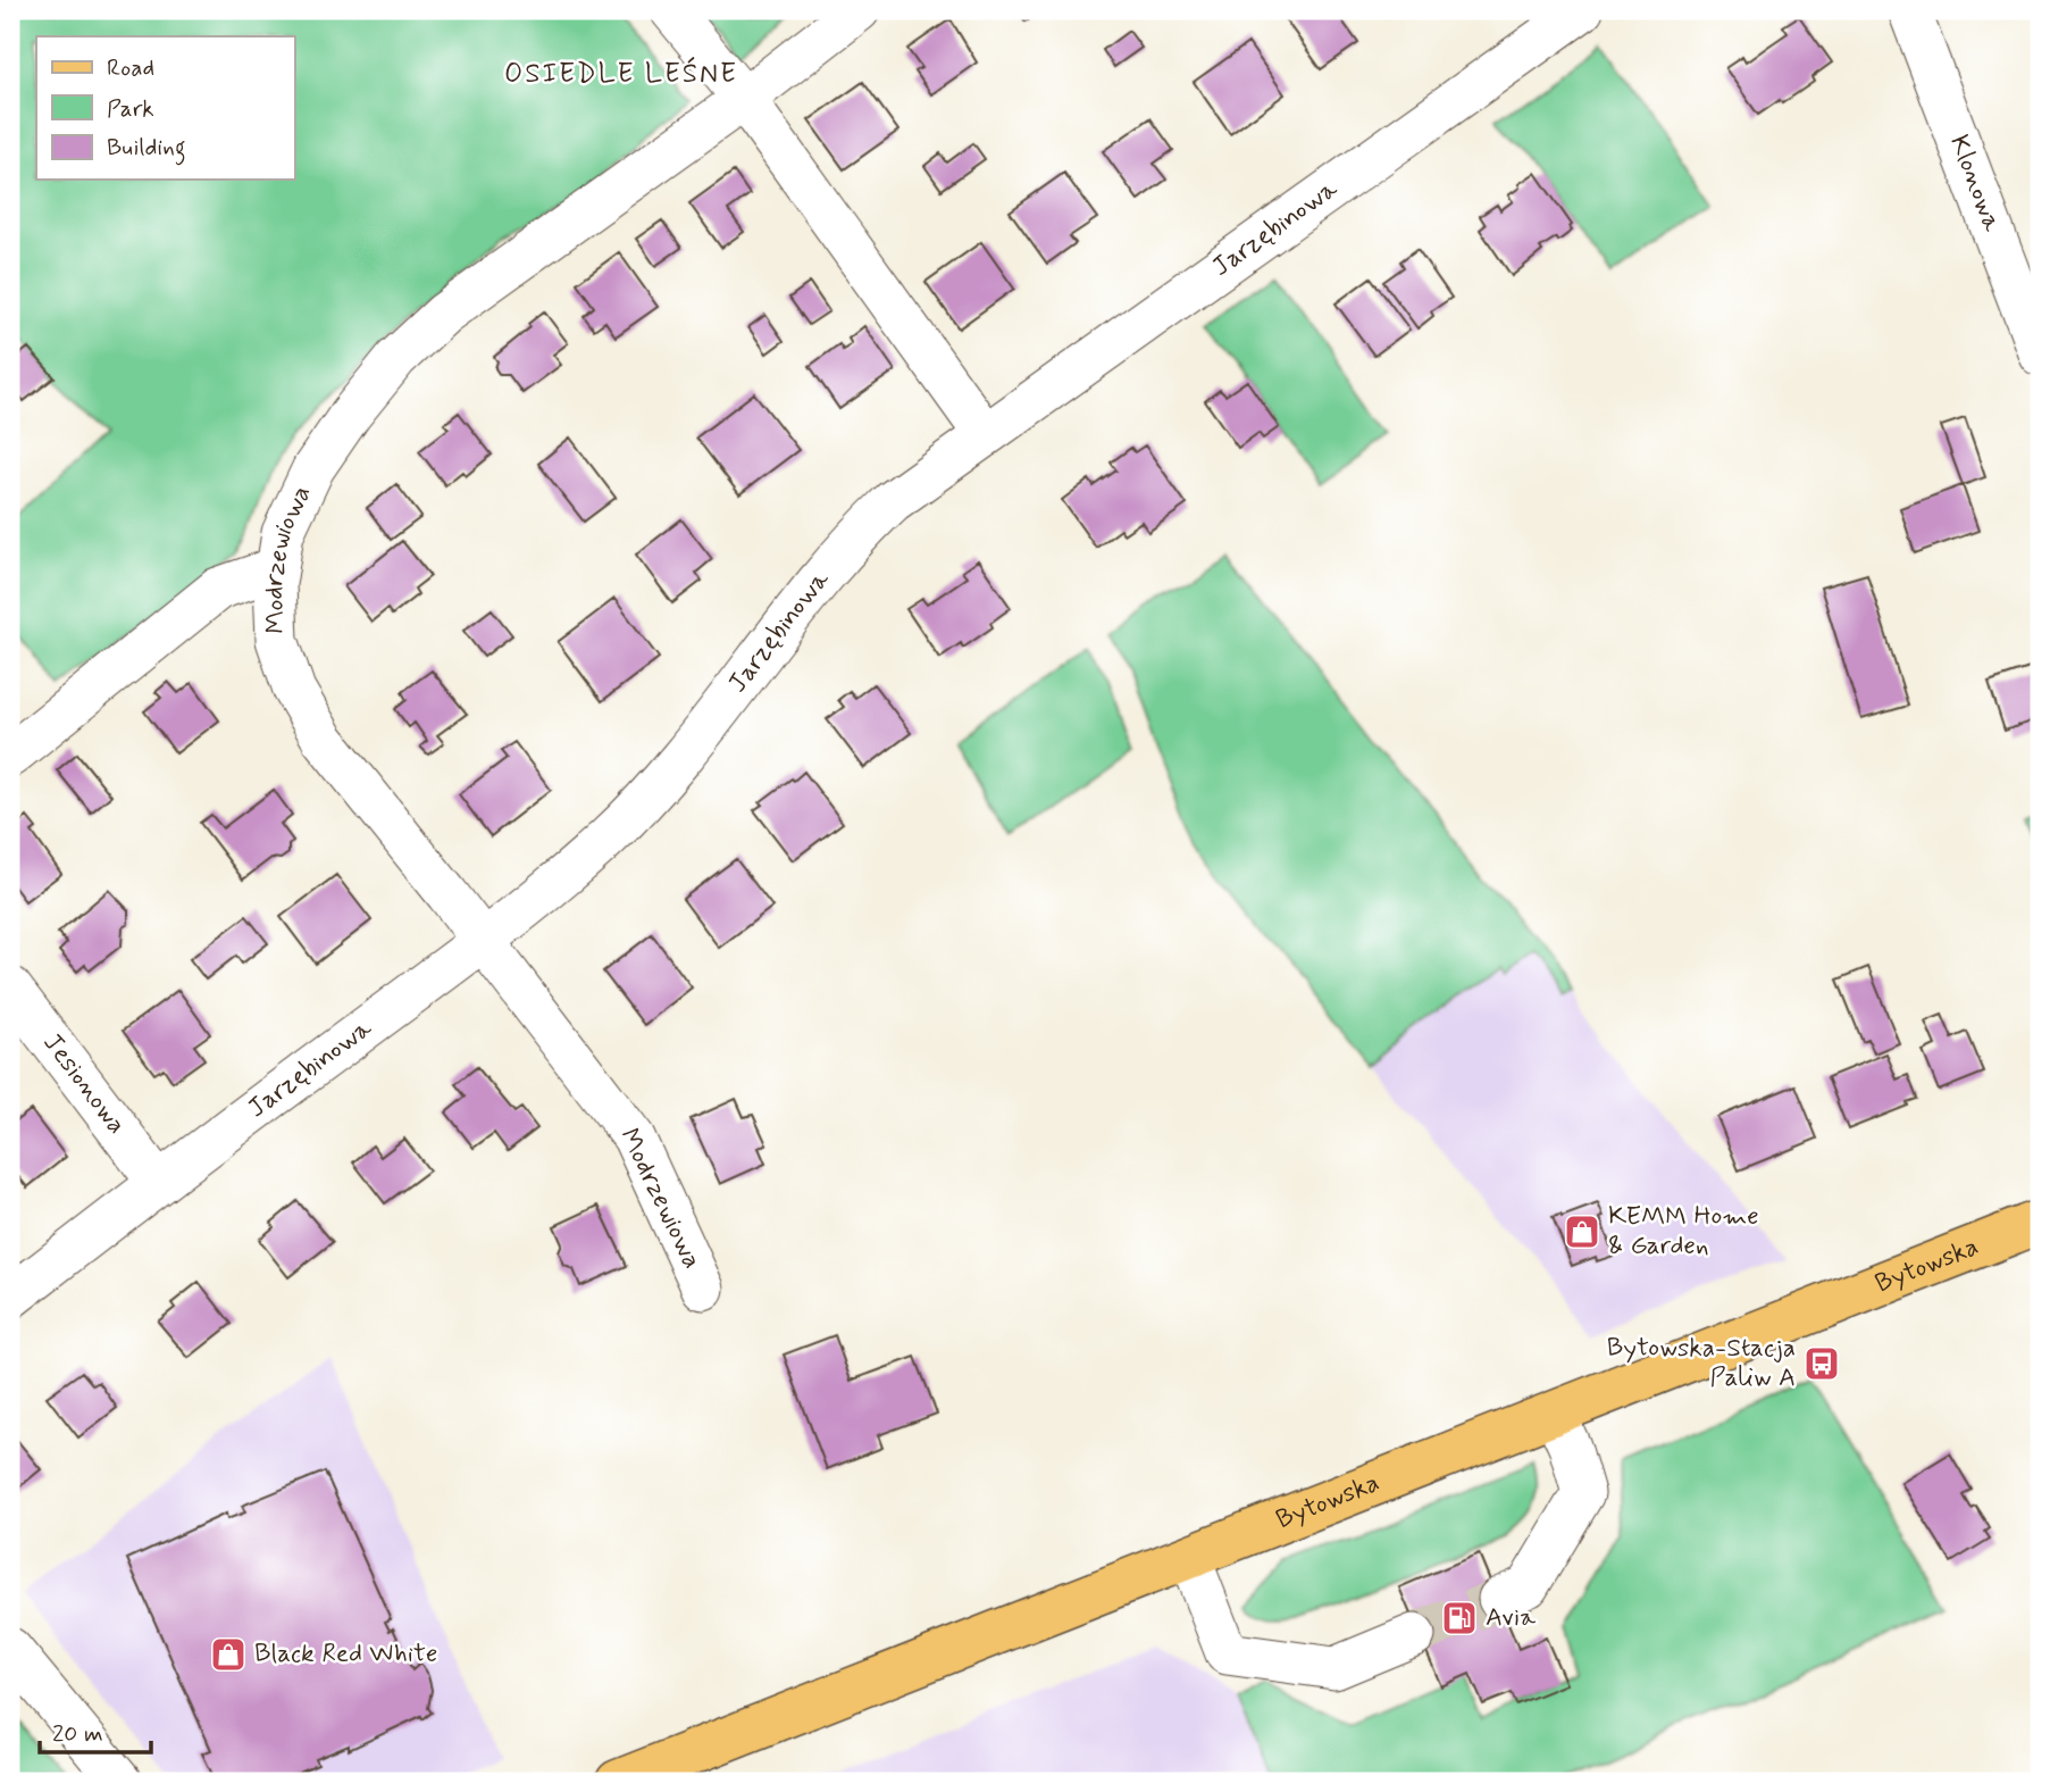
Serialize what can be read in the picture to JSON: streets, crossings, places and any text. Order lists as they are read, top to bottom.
{
  "streets": {
    "main road": ["Bytowska"],
    "street": [
      "Klonowa",
      "Jarzębinowa",
      "Modrzewiowa",
      "Jesionowa"
    ]
  },
  "crossings": [
    ["Jarzębinowa", "Modrzewiowa"],
    ["Jarzębinowa", "Jesionowa"]
  ],
  "districts": ["OSIEDLE LEŚNE"],
  "places": {
    "shop": ["KEMM Home & Garden", "Black Red White"],
    "bus stop": ["Bytowska-Stacja Paliw A"],
    "fuel station": ["Avia"]
  },
  "legend": ["Road", "Park", "Building"],
  "scale_bar": "20 m"
}
